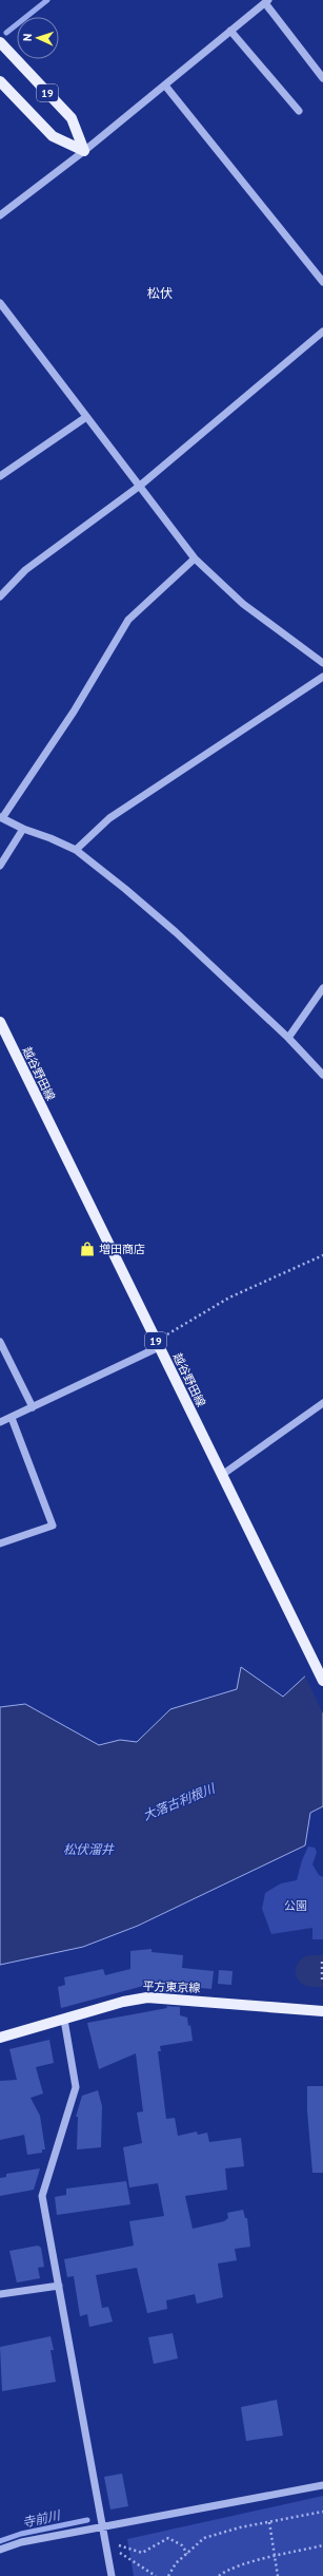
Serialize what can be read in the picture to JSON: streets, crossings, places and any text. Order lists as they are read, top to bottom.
{
  "streets": {
    "main road": ["19", "越谷野田線", "平方東京線"]
  },
  "districts": ["松伏"],
  "water": ["大落古利根川", "松伏溜井", "寺前川"],
  "parks": ["公園"],
  "places": {
    "shop": ["増田商店"]
  },
  "north": "left"
}
